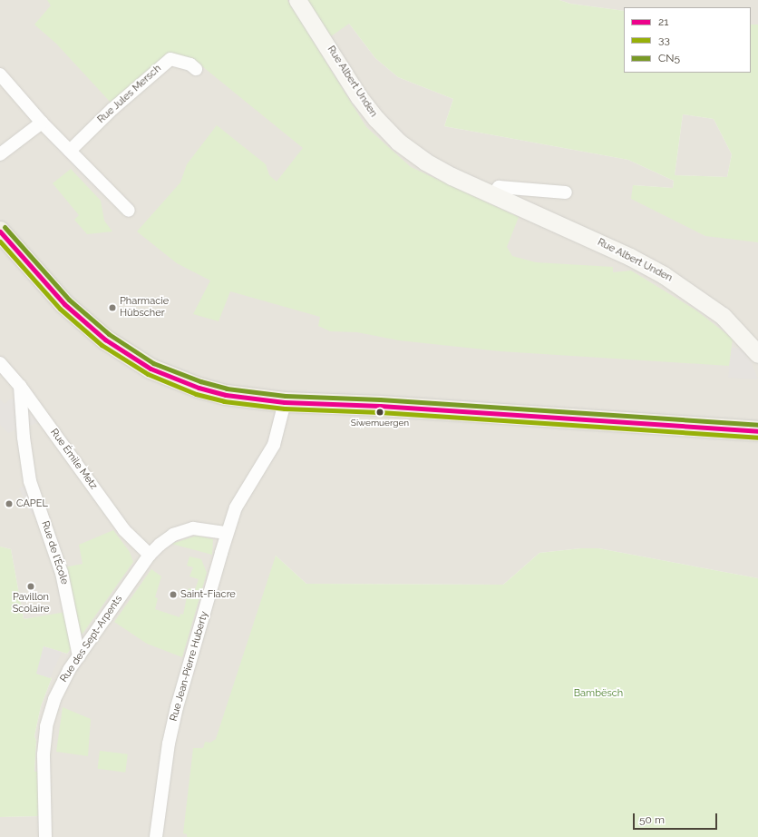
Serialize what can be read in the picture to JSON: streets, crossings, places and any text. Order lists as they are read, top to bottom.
{
  "streets": {
    "main road": ["Rue Albert Unden"],
    "street": [
      "Rue Jules Mersch",
      "Rue Émile Metz",
      "Rue de l'École",
      "Rue des Sept-Arpents",
      "Rue Jean-Pierre Huberty"
    ]
  },
  "crossings": [
    ["Rue Émile Metz", "Rue de l'École"],
    ["Rue Émile Metz", "Rue des Sept-Arpents"],
    ["Rue de l'École", "Rue des Sept-Arpents"],
    ["Rue des Sept-Arpents", "Rue Jean-Pierre Huberty"]
  ],
  "parks": ["Bambësch"],
  "places": [
    "Pharmacie Hübscher",
    "Siwemuergen",
    "CAPEL",
    "Pavillon Scolaire",
    "Saint-Fiacre"
  ],
  "lines": ["transit line CN5", "transit line 21", "transit line 33"],
  "legend": ["21", "33", "CN5"],
  "scale_bar": "50 m"
}
